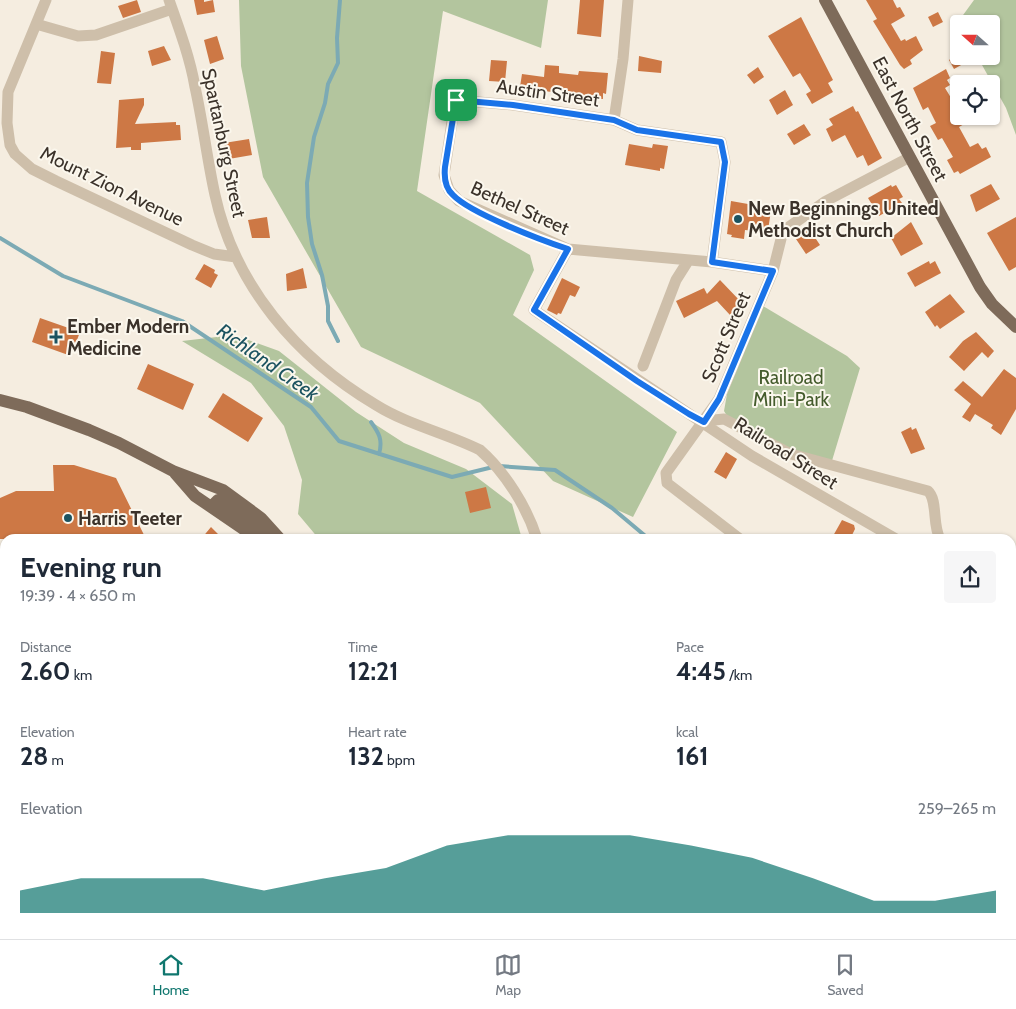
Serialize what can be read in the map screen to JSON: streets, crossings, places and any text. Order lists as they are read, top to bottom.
{
  "streets": {
    "main road": ["East North Street"],
    "street": [
      "Austin Street",
      "Spartanburg Street",
      "Mount Zion Avenue",
      "Bethel Street",
      "Scott Street",
      "Railroad Street"
    ]
  },
  "crossings": [
    ["Austin Street", "Bethel Street"],
    ["East North Street", "Scott Street"],
    ["Spartanburg Street", "Mount Zion Avenue"],
    ["Bethel Street", "Scott Street"],
    ["Bethel Street", "Railroad Street"],
    ["Scott Street", "Railroad Street"]
  ],
  "water": ["Richland Creek"],
  "parks": ["Railroad Mini-Park"],
  "places": {
    "other": ["New Beginnings United Methodist Church", "Harris Teeter"],
    "health": ["Ember Modern Medicine"]
  },
  "north": "left",
  "page": {
    "heading": ["Evening run", "19:39 · 4 × 650 m"],
    "stats": [
      ["Distance", "2.60 km"],
      ["Time", "12:21"],
      ["Pace", "4:45 /km"],
      ["Elevation", "28 m"],
      ["Heart rate", "132 bpm"],
      ["kcal", "161"]
    ],
    "chart": ["Elevation", "259–265 m"],
    "tabs": ["Home", "Map", "Saved"]
  }
}
